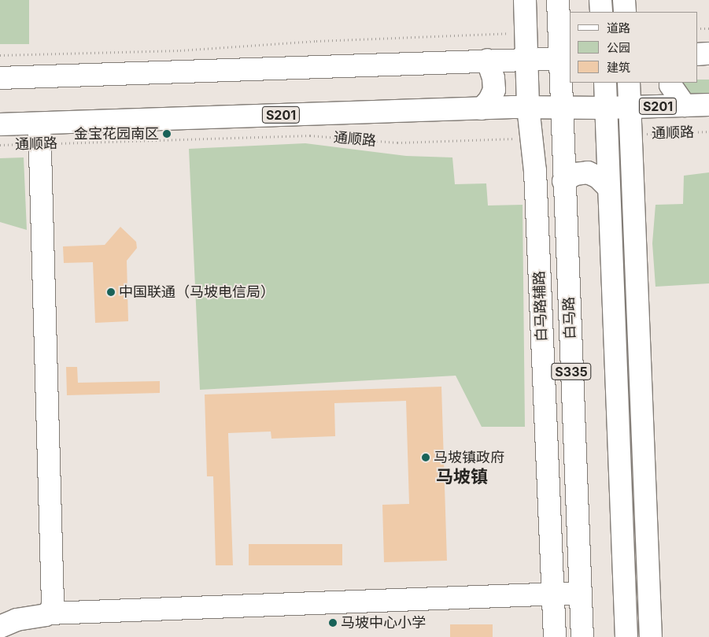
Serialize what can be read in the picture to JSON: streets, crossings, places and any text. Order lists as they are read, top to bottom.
{
  "streets": {
    "main road": [
      "S201",
      "通顺路",
      "白马路辅路",
      "白马路",
      "S335"
    ]
  },
  "crossings": [
    ["通顺路", "白马路辅路"],
    ["通顺路", "白马路"]
  ],
  "districts": ["马坡镇"],
  "places": [
    "金宝花园南区",
    "中国联通（马坡电信局）",
    "马坡镇政府",
    "马坡中心小学"
  ],
  "legend": ["道路", "公园", "建筑"]
}
